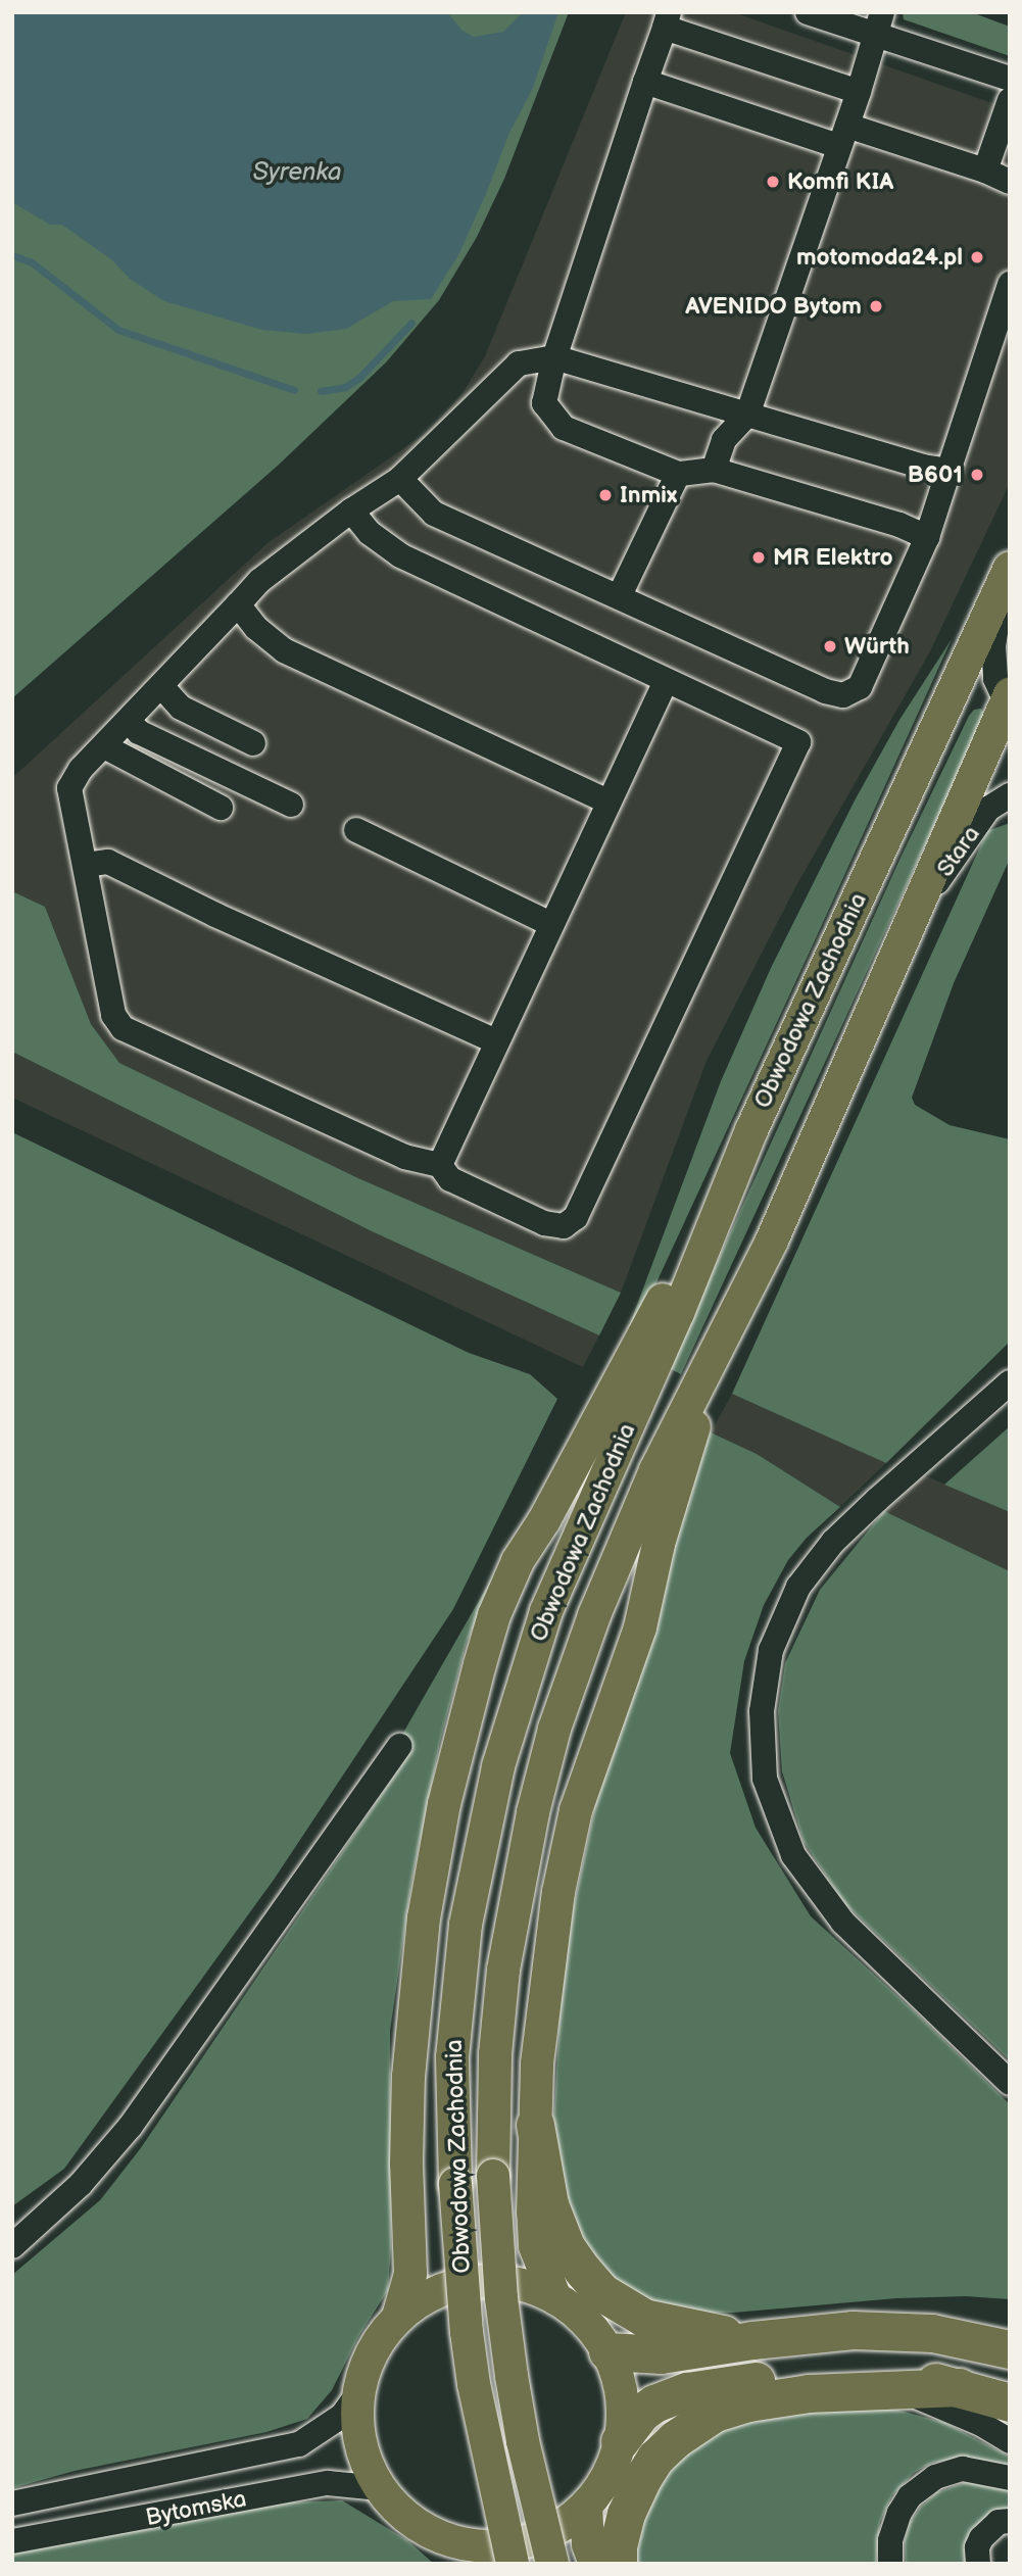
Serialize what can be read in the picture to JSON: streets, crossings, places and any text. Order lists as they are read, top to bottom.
{
  "streets": {
    "main road": ["Obwodowa Zachodnia"],
    "street": ["Stara", "Bytomska"]
  },
  "crossings": [
    ["Stara", "Obwodowa Zachodnia"]
  ],
  "water": ["Syrenka"],
  "places": [
    "Komfi KIA",
    "motomoda24.pl",
    "AVENIDO Bytom",
    "B601",
    "Inmix",
    "MR Elektro",
    "Würth"
  ]
}
